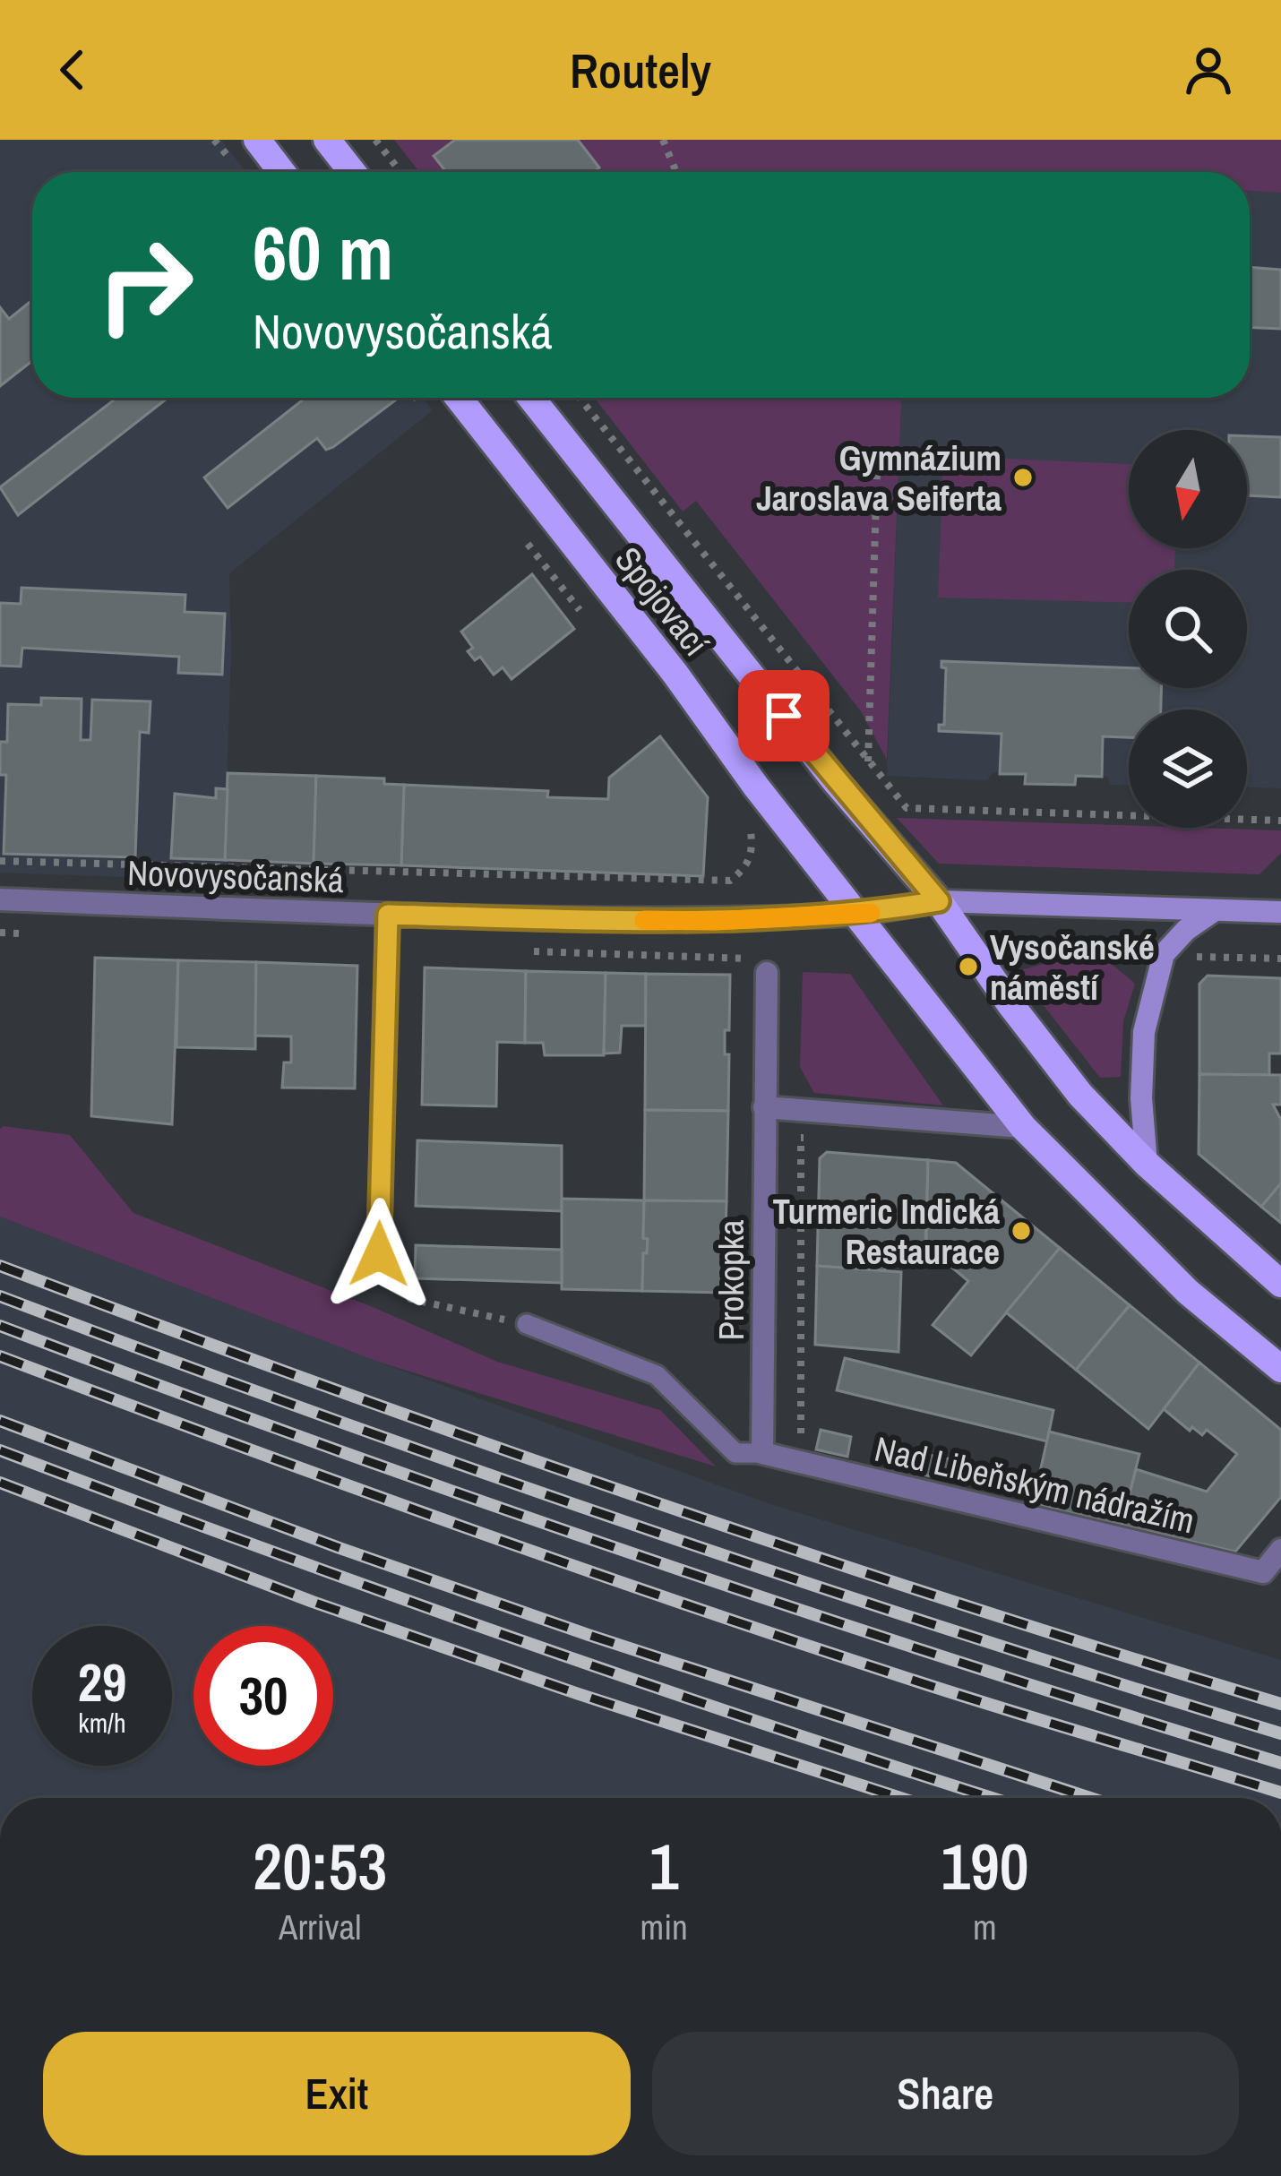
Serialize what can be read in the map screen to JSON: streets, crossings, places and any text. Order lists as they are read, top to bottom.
{
  "streets": {
    "main road": ["Spojovací"],
    "street": ["Novovysočanská", "Prokopka", "Nad Libeňským nádražím"]
  },
  "crossings": [
    ["Spojovací", "Novovysočanská"],
    ["Prokopka", "Nad Libeňským nádražím"]
  ],
  "places": ["Gymnázium Jaroslava Seiferta", "Vysočanské náměstí", "Turmeric Indická Restaurace"],
  "north": "bottom",
  "page": {
    "header": "Routely",
    "turn": ["60 m", "Novovysočanská"],
    "speed": "29 km/h",
    "limit": "30",
    "eta": [
      "20:53",
      "Arrival",
      "1",
      "min",
      "190",
      "m"
    ],
    "buttons": ["Exit", "Share"]
  }
}
